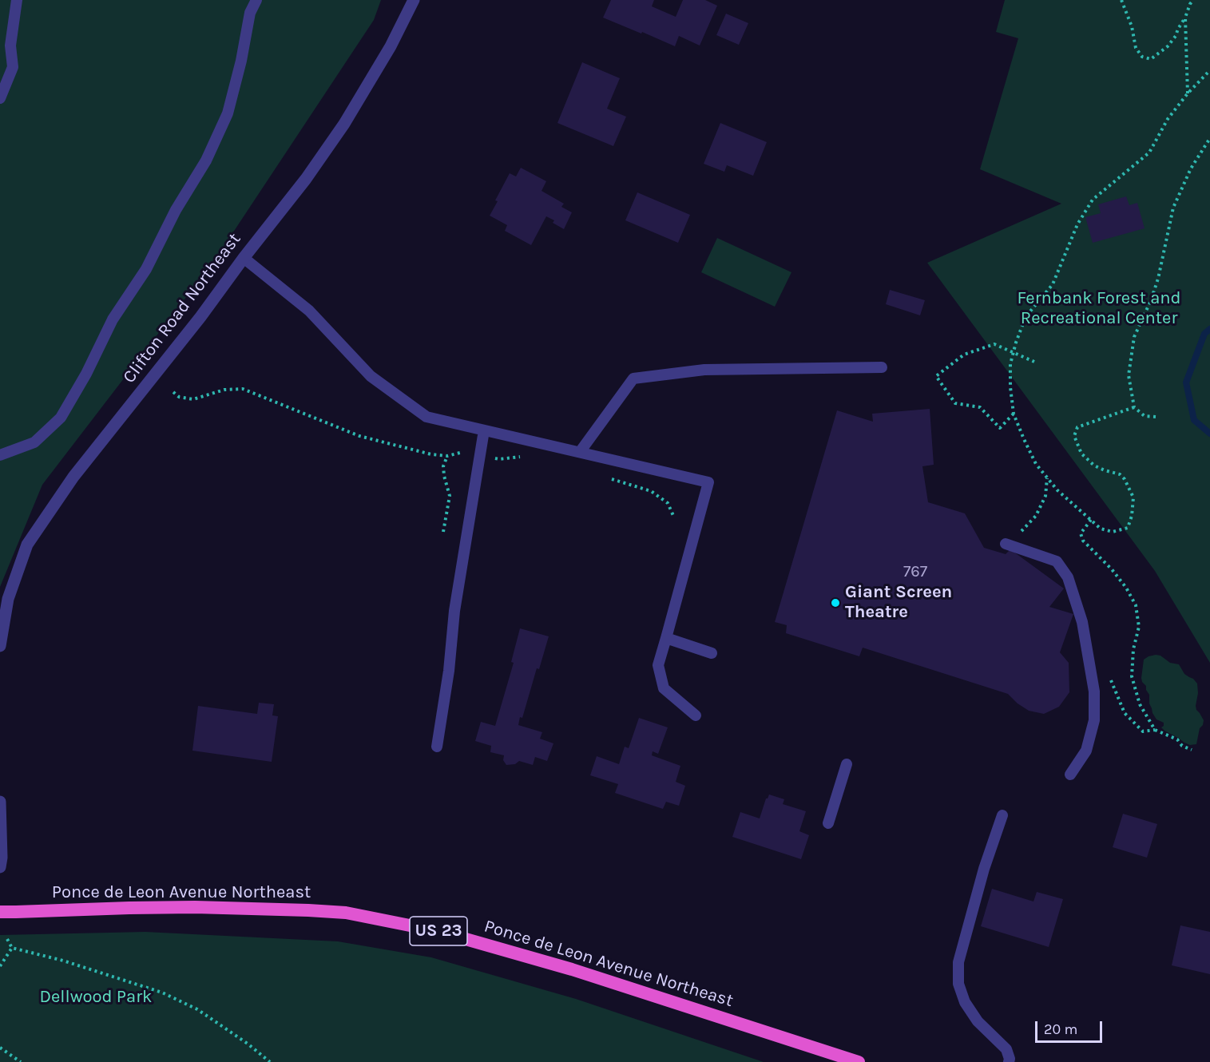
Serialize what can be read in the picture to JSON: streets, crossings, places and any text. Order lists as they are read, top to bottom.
{
  "streets": {
    "highway": ["Ponce de Leon Avenue Northeast", "US 23"],
    "street": ["Clifton Road Northeast"]
  },
  "parks": ["Fernbank Forest and Recreational Center", "Dellwood Park"],
  "places": ["Giant Screen Theatre"],
  "house_numbers": ["767"],
  "scale_bar": "20 m"
}
